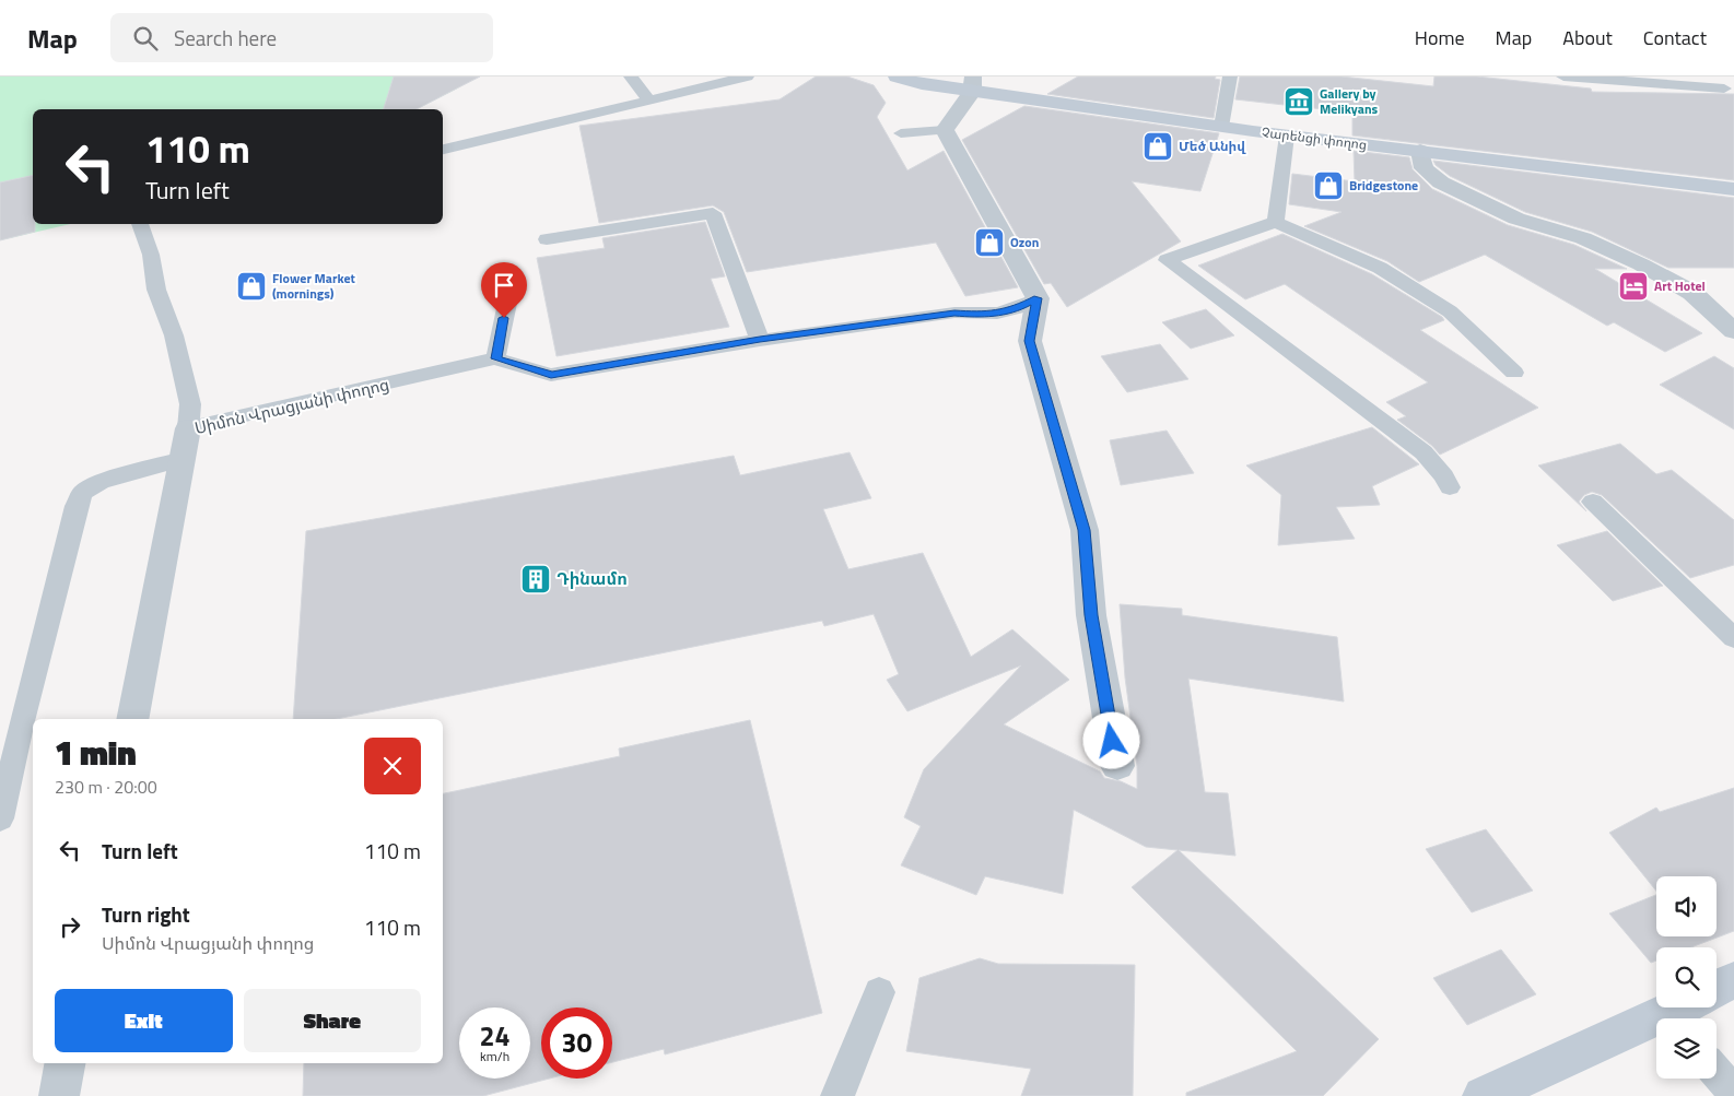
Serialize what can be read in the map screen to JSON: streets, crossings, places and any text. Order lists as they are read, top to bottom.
{
  "streets": {
    "main road": ["Չարենցի փողոց"],
    "street": ["Սիմոն Վրացյանի փողոց"]
  },
  "places": {
    "museum": ["Gallery by Melikyans"],
    "shop": [
      "Մեծ Անիվ",
      "Bridgestone",
      "Ozon",
      "Flower Market (mornings)"
    ],
    "hotel": ["Art Hotel"],
    "building": ["Դինամո"]
  },
  "page": {
    "header": "Map",
    "search": "Search here",
    "nav": [
      "Home",
      "Map",
      "About",
      "Contact"
    ],
    "turn": ["110 m", "Turn left"],
    "heading": ["1 min", "230 m · 20:00"],
    "list": [
      {
        "name": "Turn left",
        "value": "110 m"
      },
      {
        "name": "Turn right",
        "note": "Սիմոն Վրացյանի փողոց",
        "value": "110 m"
      }
    ],
    "buttons": ["Exit", "Share"],
    "speed": "24 km/h",
    "limit": "30"
  }
}
